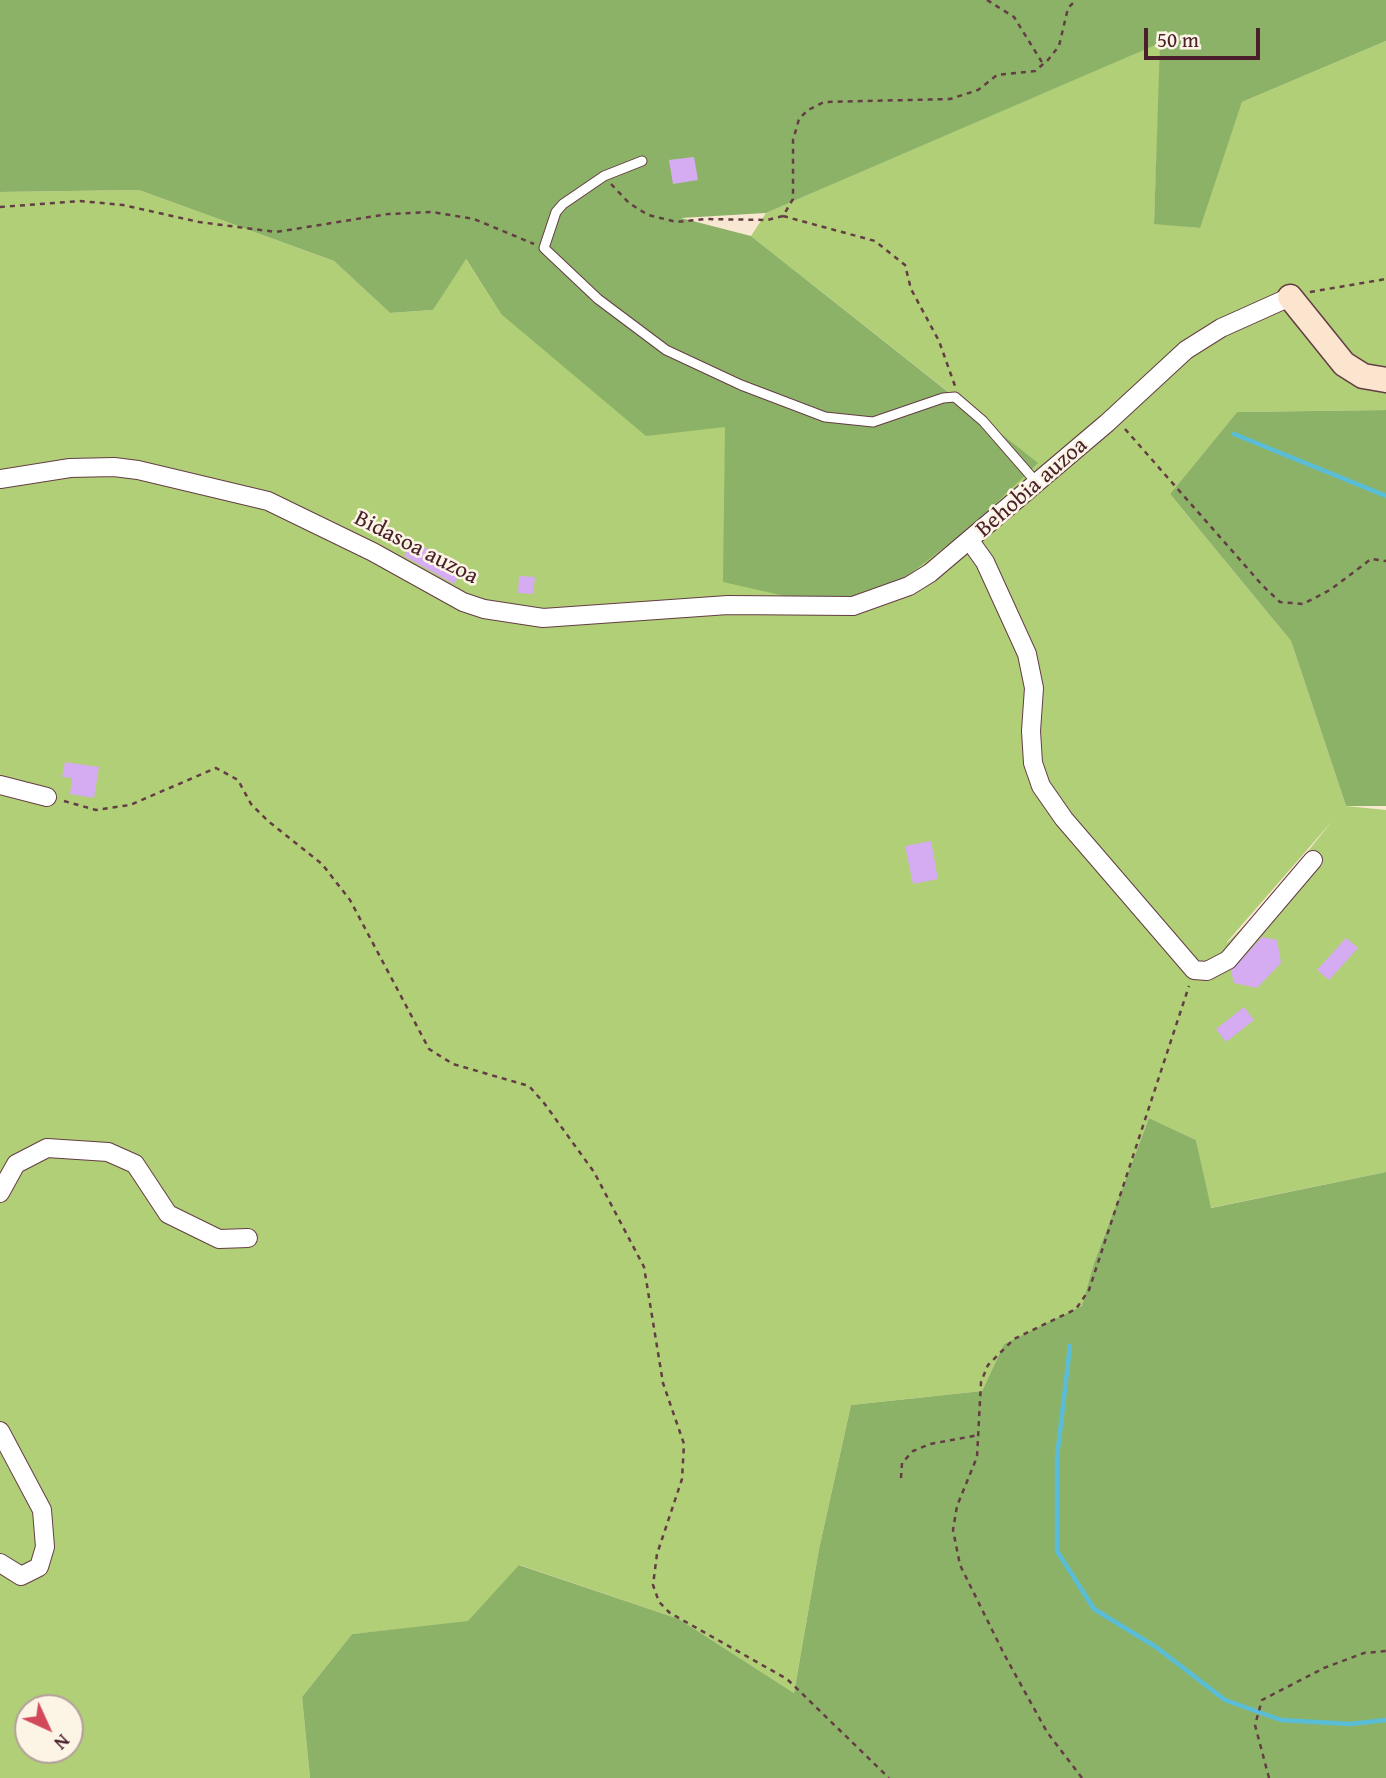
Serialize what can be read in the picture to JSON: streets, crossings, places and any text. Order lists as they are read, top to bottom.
{
  "streets": {
    "street": ["Behobia auzoa", "Bidasoa auzoa"]
  },
  "crossings": [
    ["Behobia auzoa", "Bidasoa auzoa"]
  ],
  "scale_bar": "50 m",
  "north": "bottom right"
}
